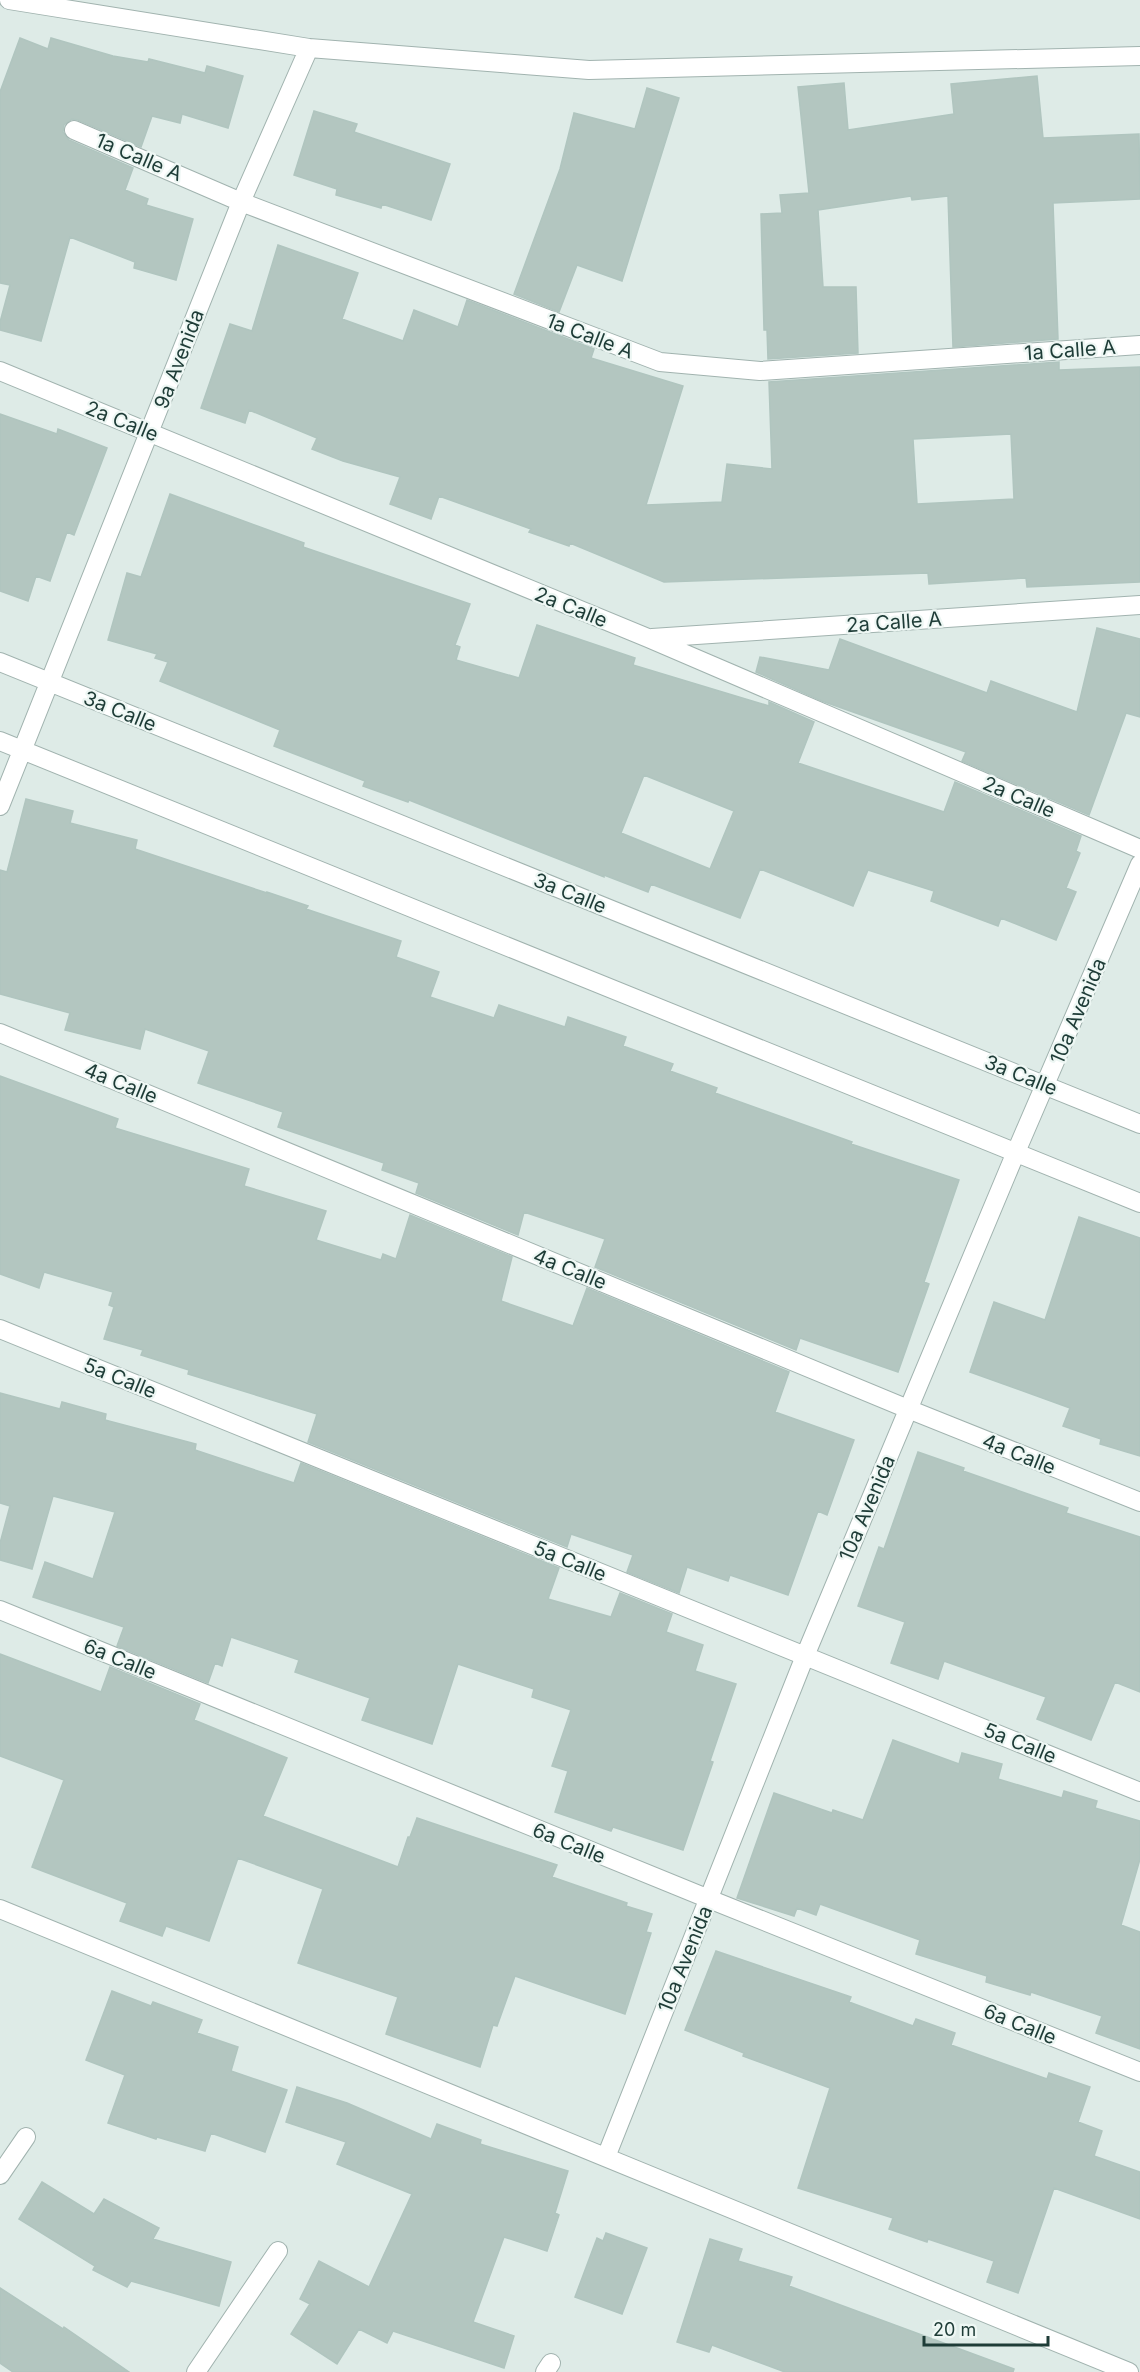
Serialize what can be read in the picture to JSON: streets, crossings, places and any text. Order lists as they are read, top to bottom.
{
  "streets": {
    "street": [
      "1a Calle A",
      "9a Avenida",
      "2a Calle",
      "2a Calle A",
      "3a Calle",
      "10a Avenida",
      "4a Calle",
      "5a Calle",
      "6a Calle"
    ]
  },
  "crossings": [
    ["1a Calle A", "9a Avenida"],
    ["9a Avenida", "2a Calle"],
    ["9a Avenida", "3a Calle"],
    ["2a Calle", "2a Calle A"],
    ["3a Calle", "10a Avenida"],
    ["10a Avenida", "4a Calle"],
    ["10a Avenida", "5a Calle"],
    ["10a Avenida", "6a Calle"]
  ],
  "scale_bar": "20 m"
}
